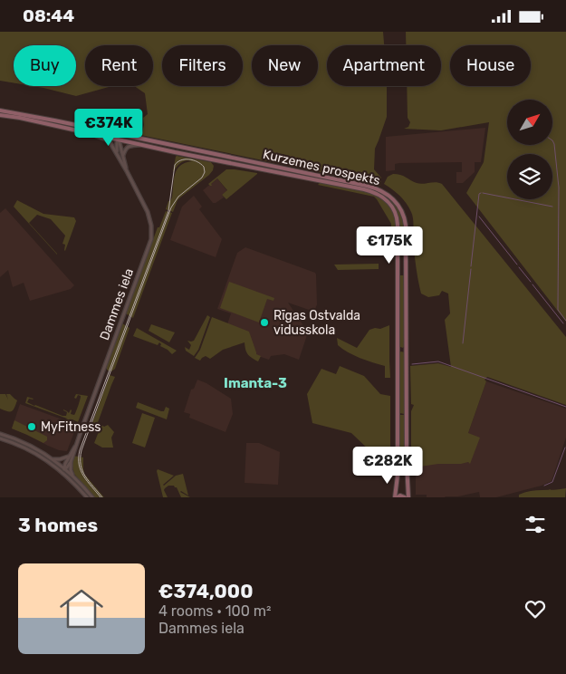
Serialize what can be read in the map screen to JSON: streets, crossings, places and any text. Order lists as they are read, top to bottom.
{
  "streets": {
    "main road": ["Kurzemes prospekts"],
    "street": ["Dammes iela"]
  },
  "crossings": [
    ["Kurzemes prospekts", "Dammes iela"]
  ],
  "districts": ["Imanta-3"],
  "places": ["Rīgas Ostvalda vidusskola", "MyFitness"],
  "north": "top right",
  "page": {
    "status": "08:44",
    "chip": [
      "Buy",
      "Rent",
      "Filters",
      "New",
      "Apartment",
      "House"
    ],
    "price": ["€374K", "€175K", "€282K"],
    "heading": "3 homes",
    "list": [
      {
        "name": "€374,000",
        "note": "4 rooms · 100 m² · Dammes iela"
      }
    ]
  }
}
